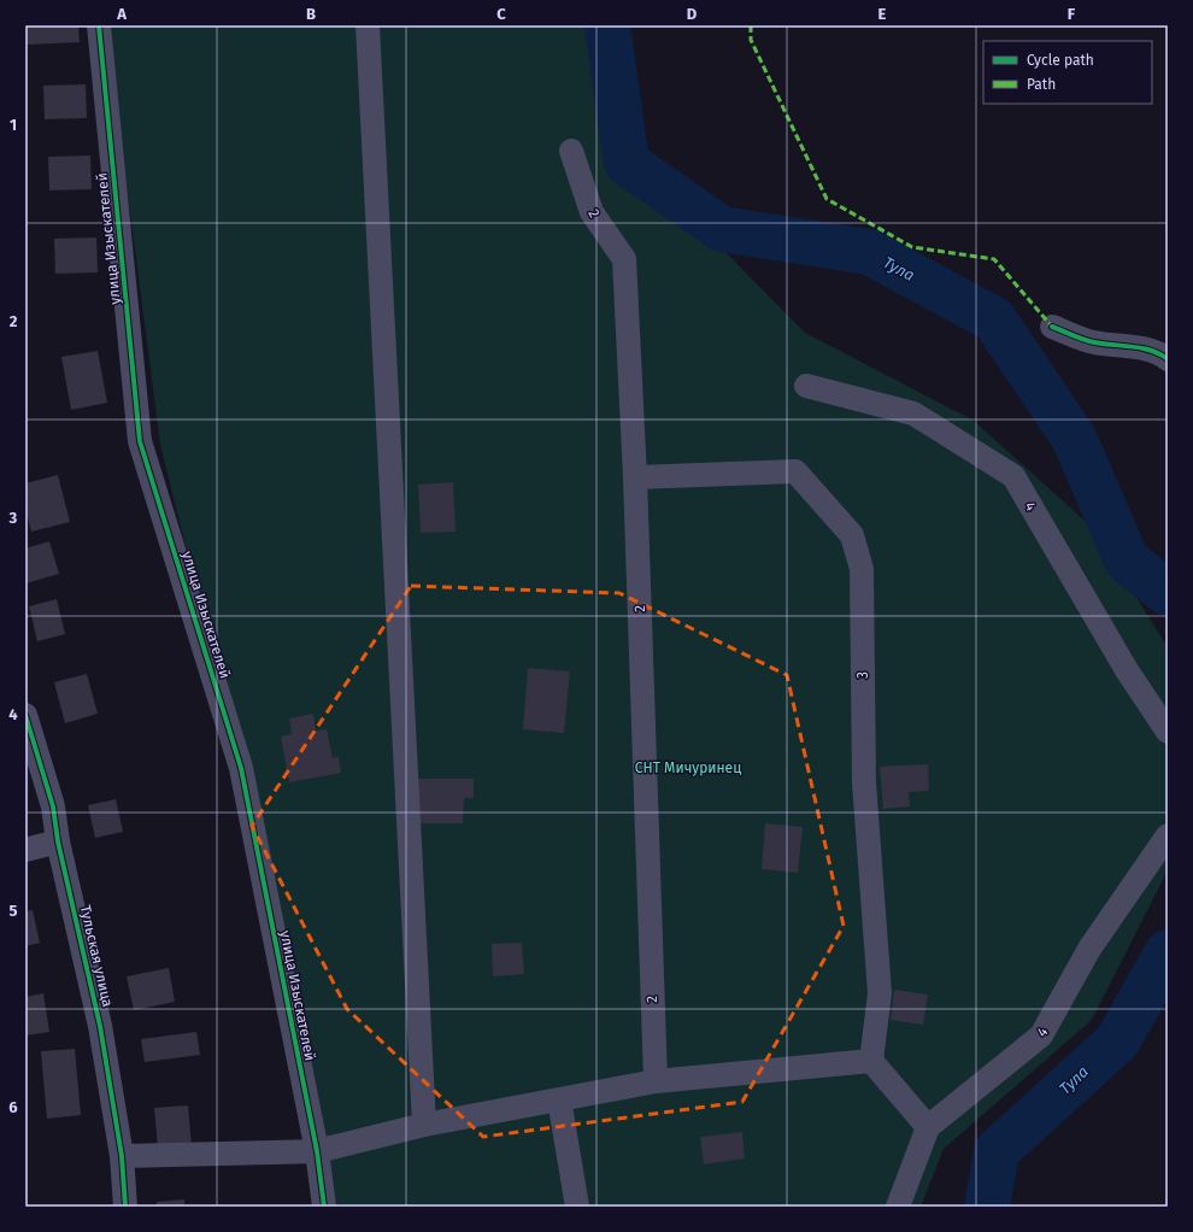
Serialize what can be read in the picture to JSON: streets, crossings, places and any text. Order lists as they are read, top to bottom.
{
  "streets": {
    "street": [
      "2",
      "улица Изыскателей",
      "4",
      "3",
      "Тульская улица"
    ]
  },
  "crossings": [
    ["2", "3"]
  ],
  "water": ["Тула"],
  "parks": ["СНТ Мичуринец"],
  "legend": ["Cycle path", "Path"],
  "grid": {
    "columns": [
      "A",
      "B",
      "C",
      "D",
      "E",
      "F"
    ],
    "rows": [
      "1",
      "2",
      "3",
      "4",
      "5",
      "6"
    ]
  }
}
